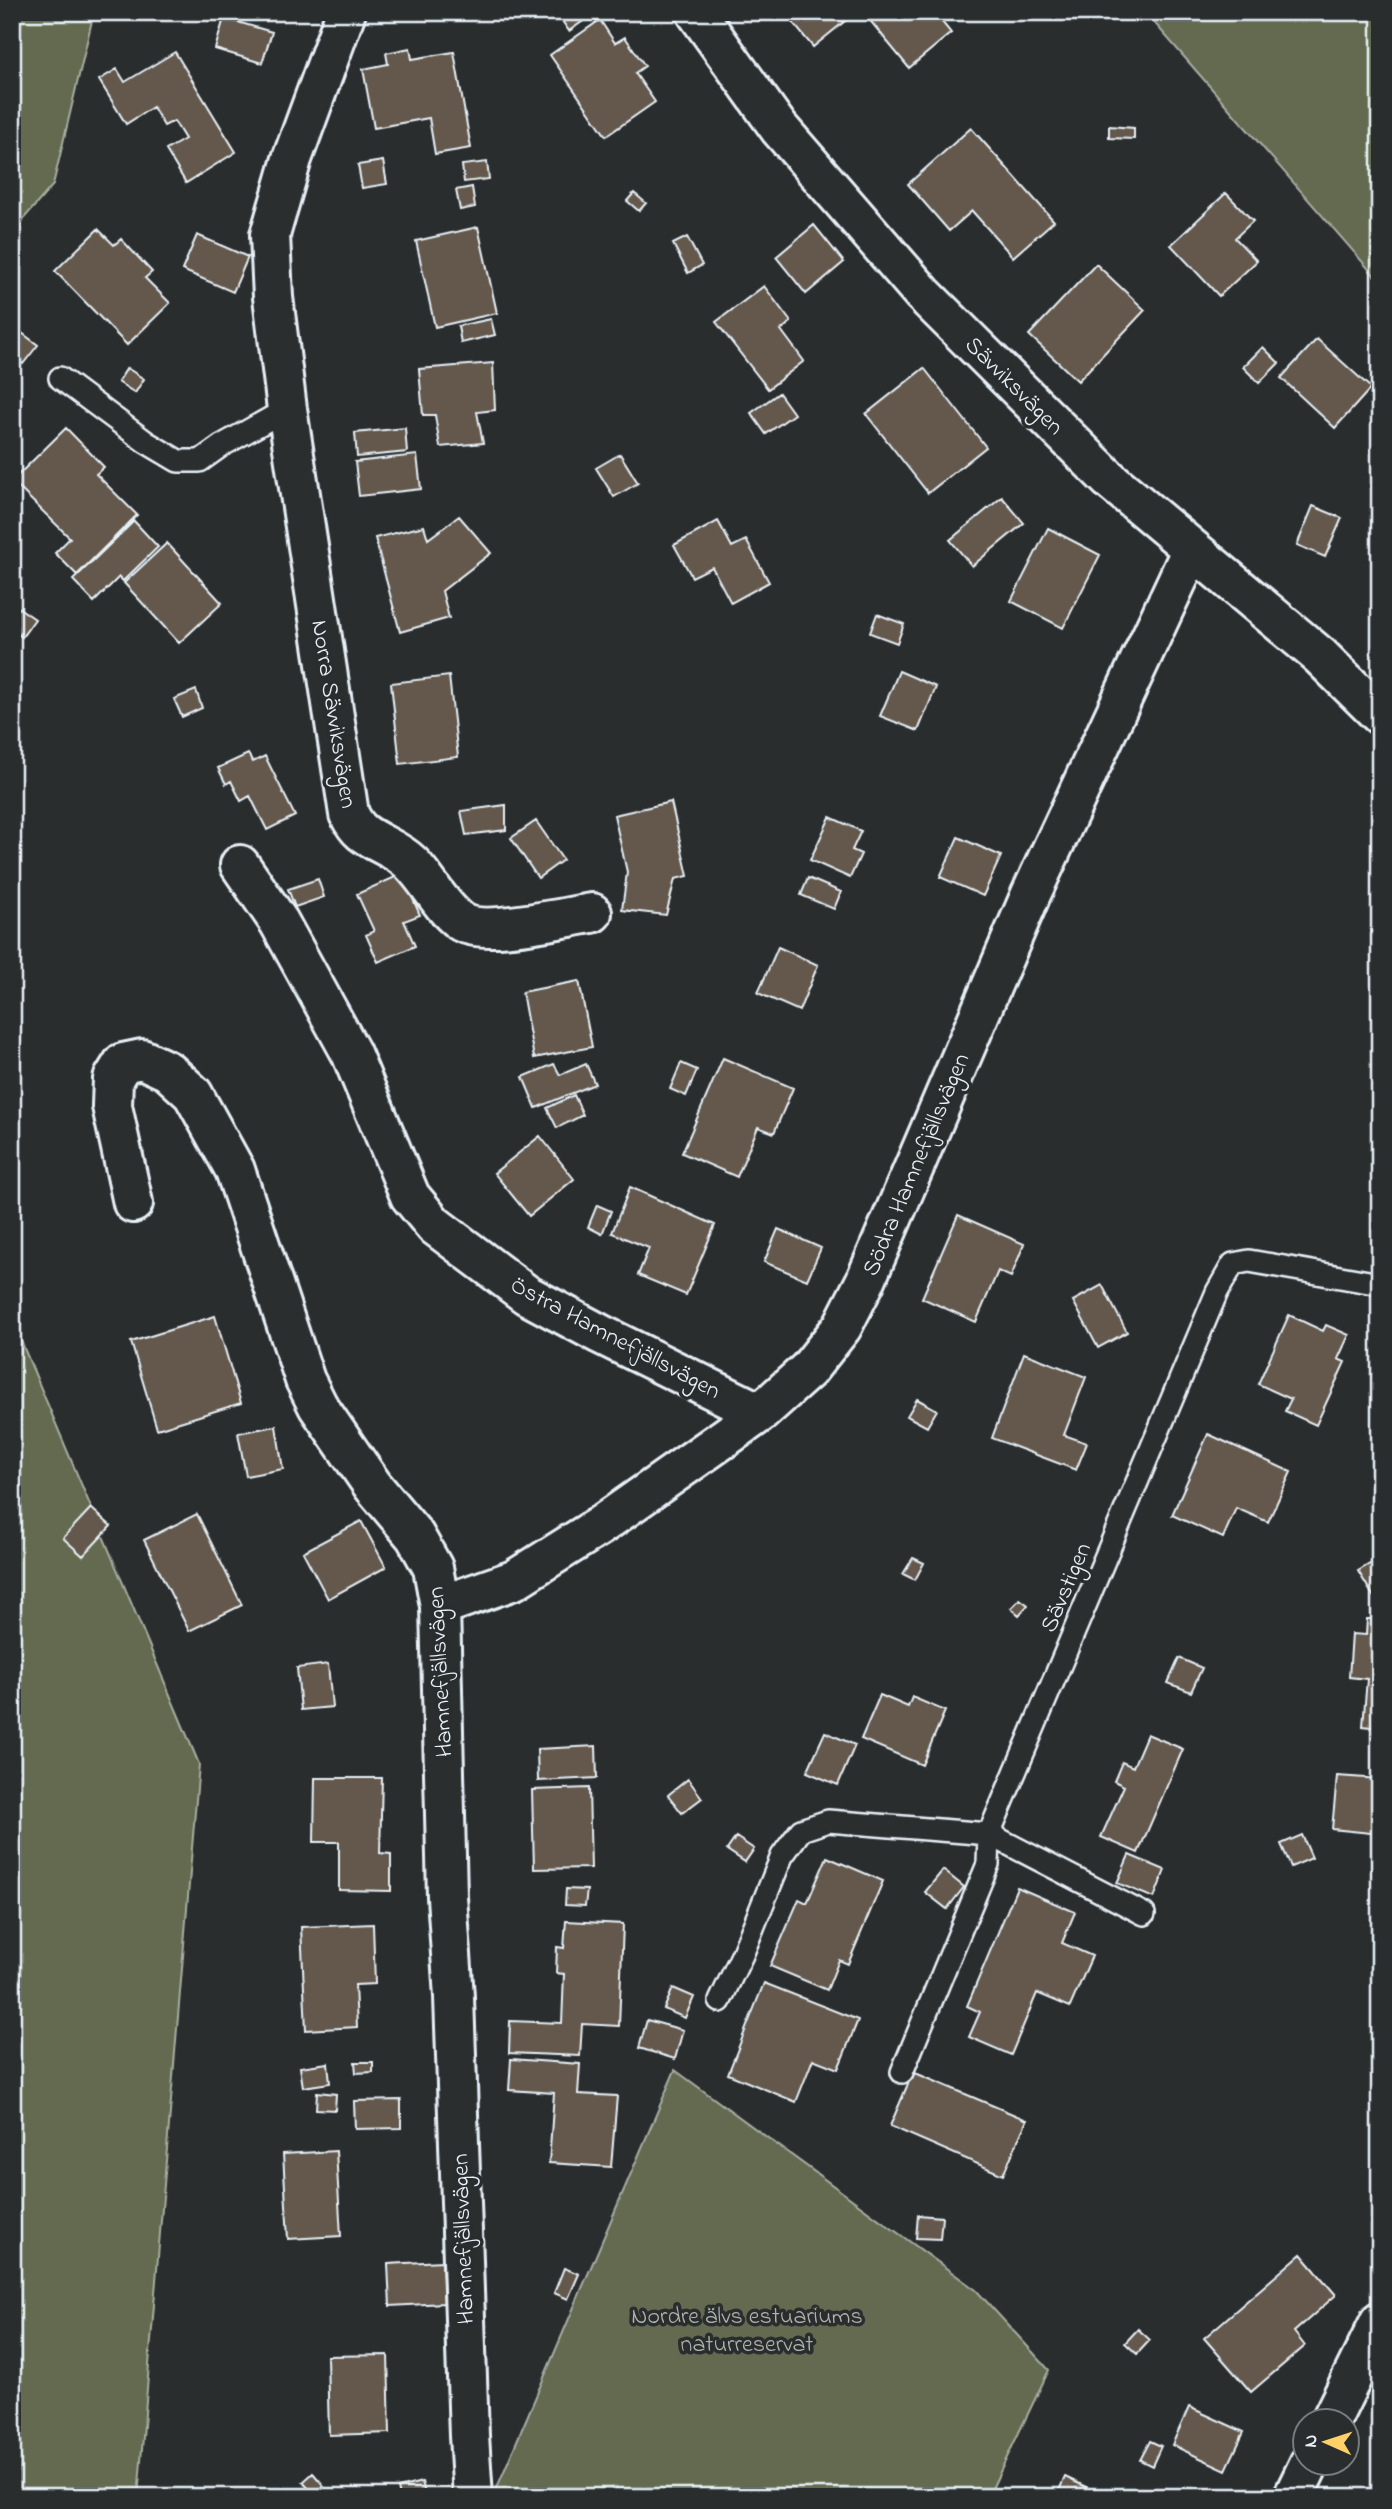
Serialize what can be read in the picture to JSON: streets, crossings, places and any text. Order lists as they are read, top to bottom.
{
  "streets": {
    "street": [
      "Sävviksvägen",
      "Norra Sävviksvägen",
      "Södra Hamnefjällsvägen",
      "Östra Hamnefjällsvägen",
      "Hamnefjällsvägen"
    ],
    "lane": ["Sävstigen"]
  },
  "crossings": [
    ["Sävviksvägen", "Södra Hamnefjällsvägen"],
    ["Södra Hamnefjällsvägen", "Östra Hamnefjällsvägen"],
    ["Södra Hamnefjällsvägen", "Hamnefjällsvägen"]
  ],
  "parks": ["Nordre älvs estuariums naturreservat"],
  "north": "left"
}
